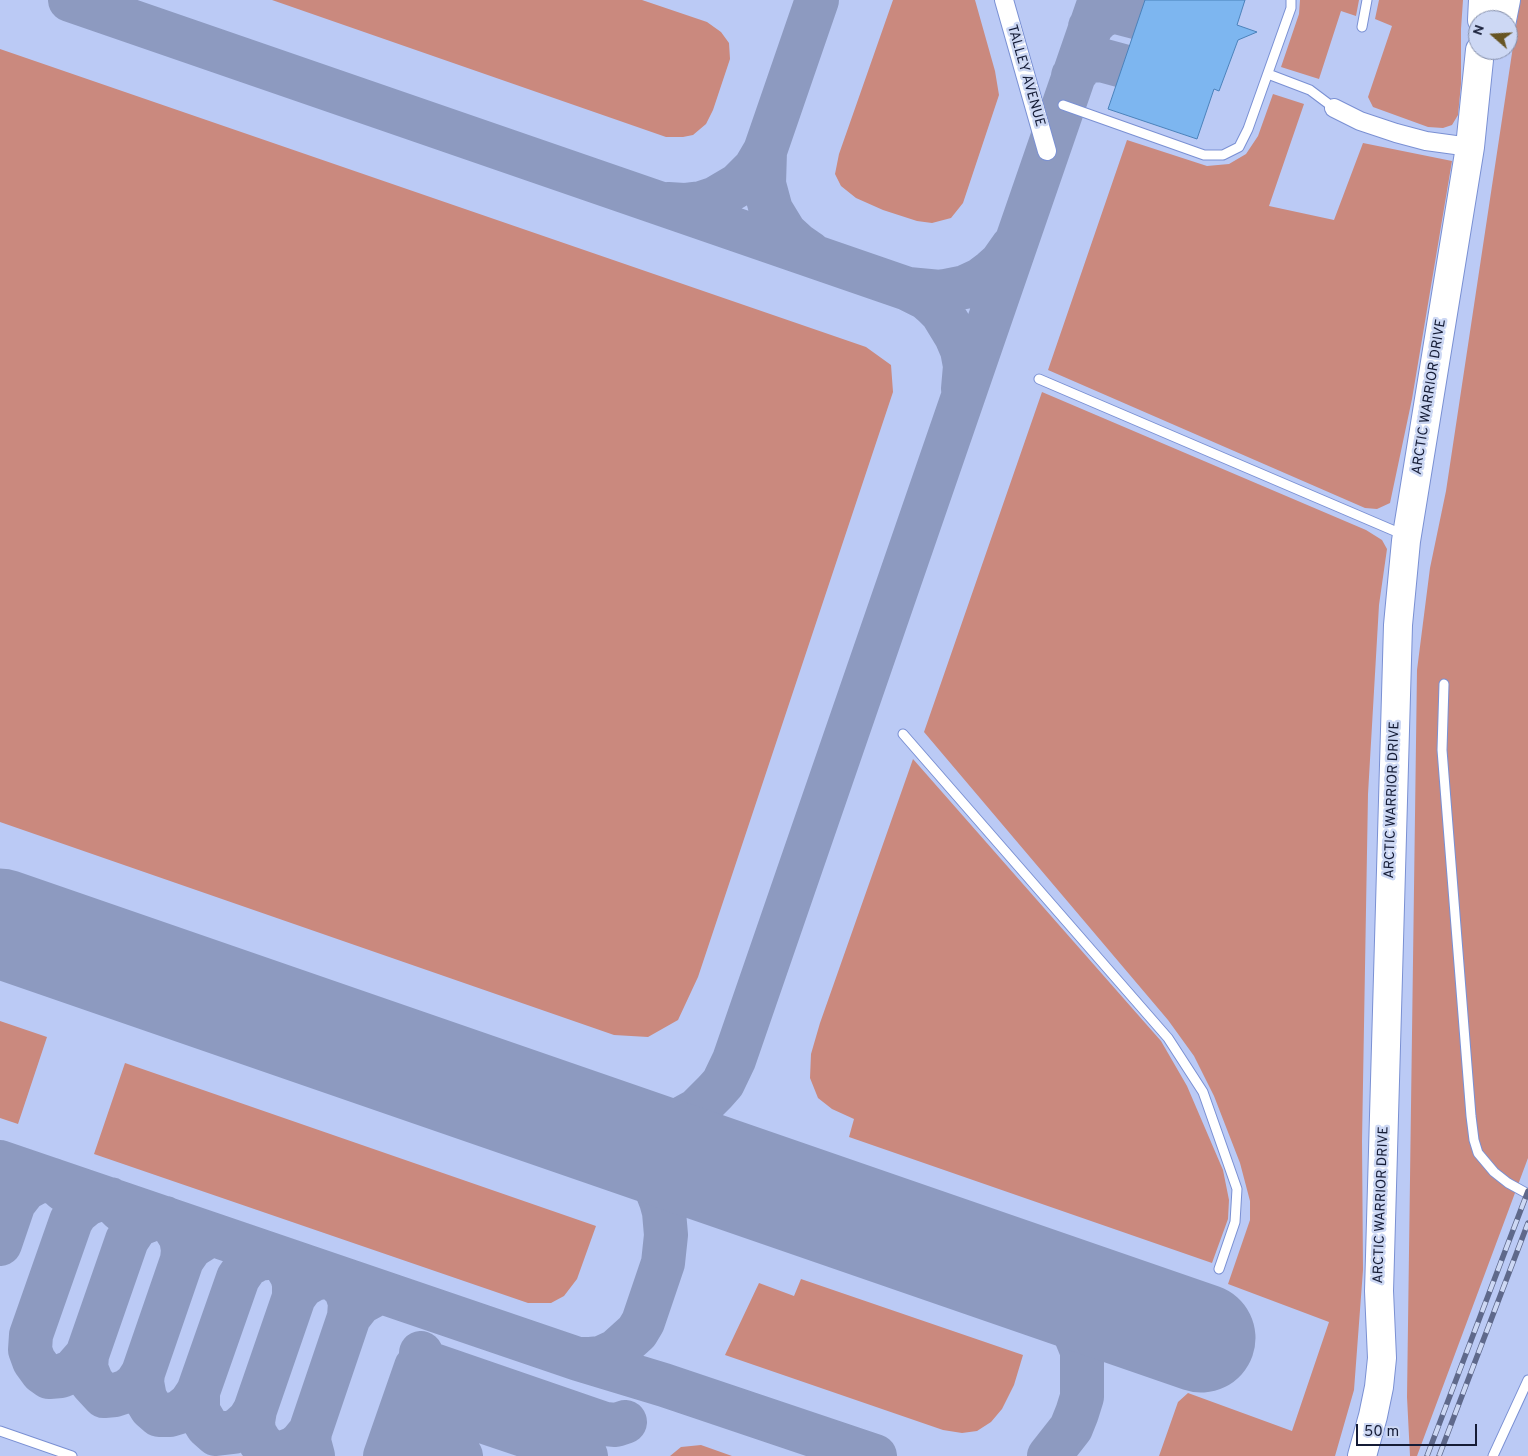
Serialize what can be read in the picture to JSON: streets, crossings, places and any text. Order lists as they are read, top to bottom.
{
  "streets": {
    "main road": ["ARCTIC WARRIOR DRIVE"],
    "street": ["TALLEY AVENUE"]
  },
  "scale_bar": "50 m",
  "north": "left"
}
